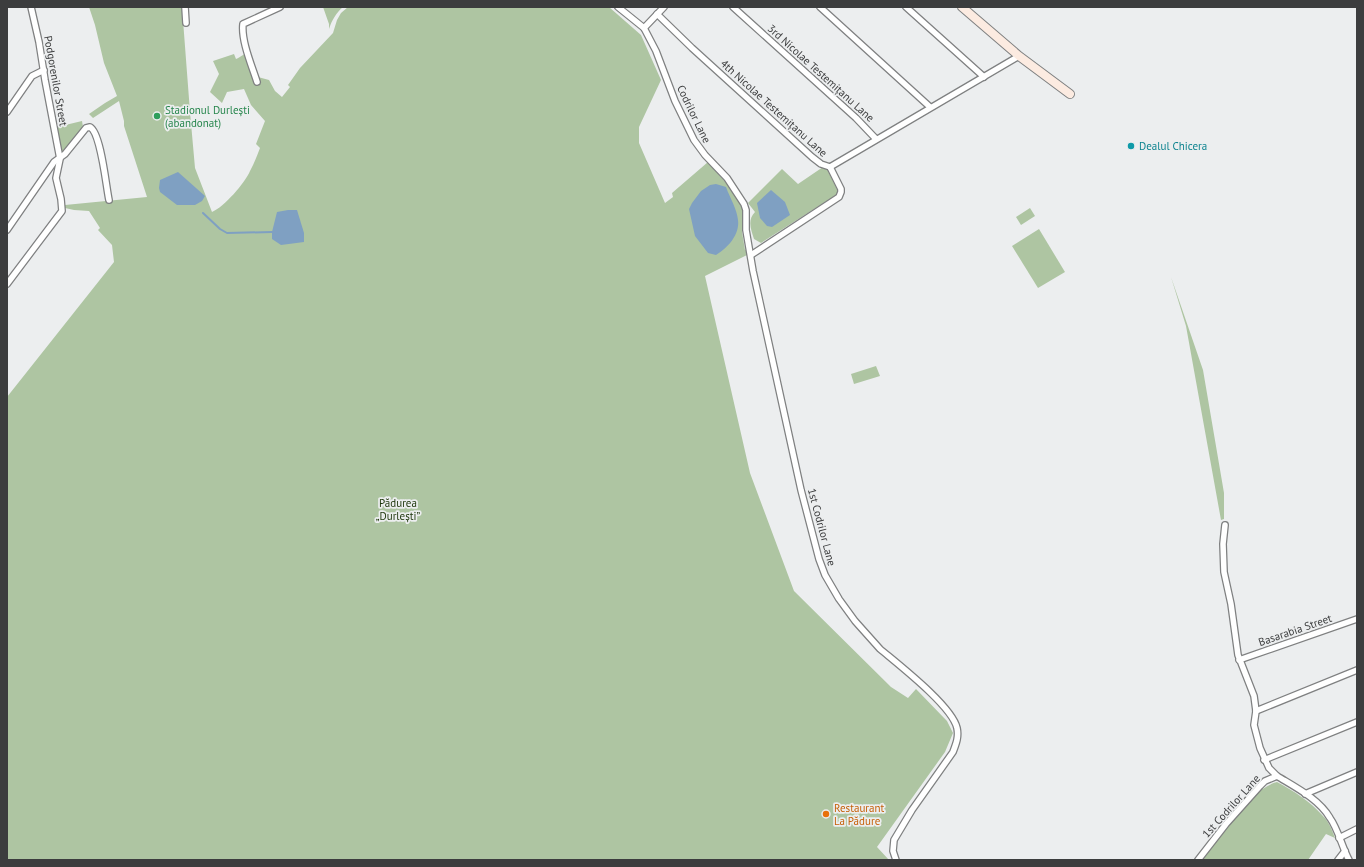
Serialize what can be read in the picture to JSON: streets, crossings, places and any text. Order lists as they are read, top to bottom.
{
  "streets": {
    "street": [
      "3rd Nicolae Testemițanu Lane",
      "Podgorenilor Street",
      "4th Nicolae Testemițanu Lane",
      "Codrilor Lane",
      "1st Codrilor Lane",
      "Basarabia Street"
    ]
  },
  "crossings": [
    ["4th Nicolae Testemițanu Lane", "Codrilor Lane"],
    ["4th Nicolae Testemițanu Lane", "1st Codrilor Lane"],
    ["Codrilor Lane", "1st Codrilor Lane"]
  ],
  "parks": ["Pădurea „Durlești”"],
  "places": ["Stadionul Durlești (abandonat)", "Dealul Chicera", "Restaurant La Pădure"]
}
